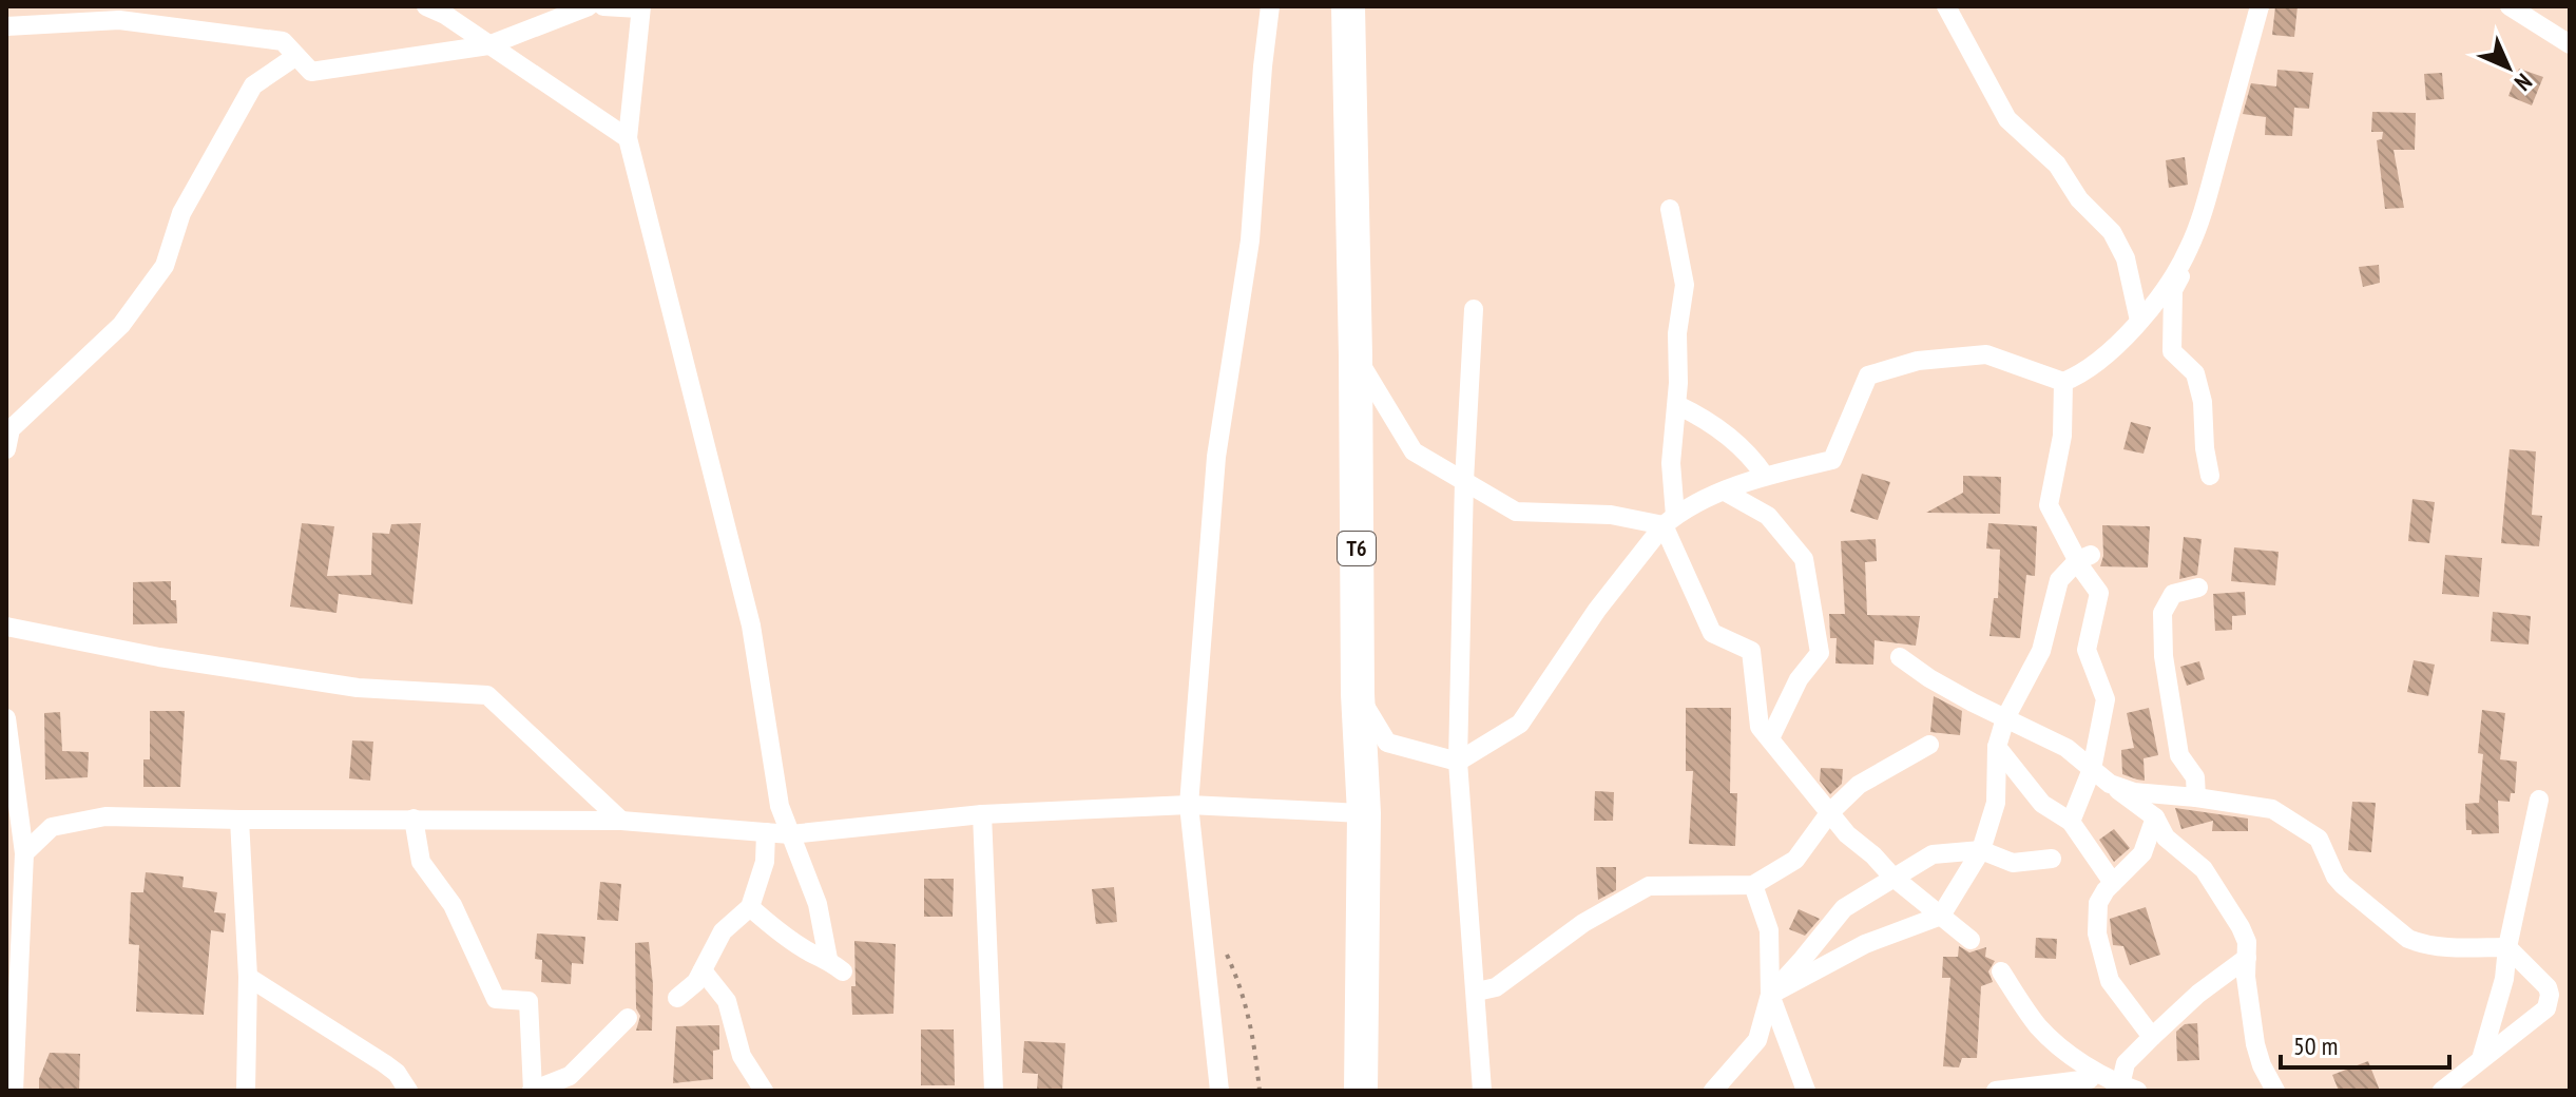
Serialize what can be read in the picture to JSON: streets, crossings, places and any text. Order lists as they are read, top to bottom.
{
  "streets": {
    "highway": ["T6"]
  },
  "scale_bar": "50 m",
  "north": "bottom right"
}
